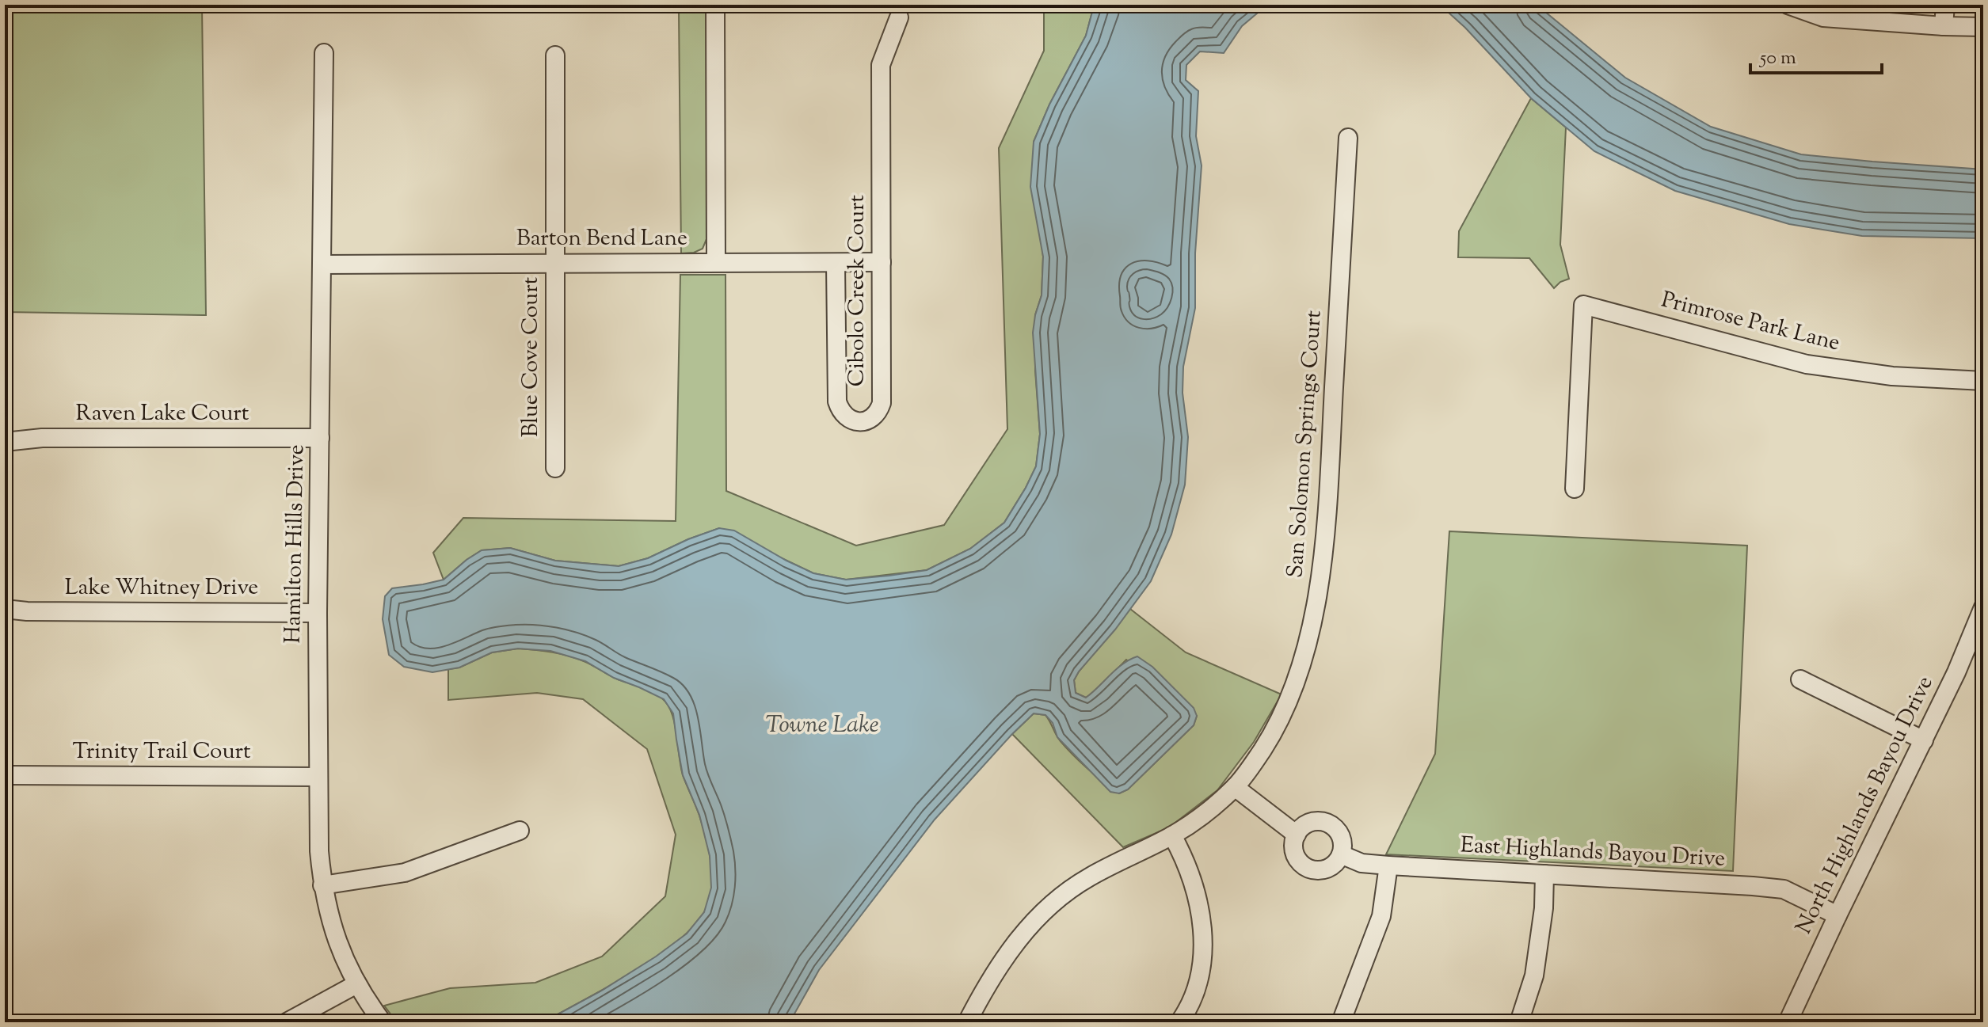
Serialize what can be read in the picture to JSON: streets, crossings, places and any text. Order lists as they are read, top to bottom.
{
  "streets": {
    "street": [
      "Barton Bend Lane",
      "Cibolo Creek Court",
      "Primrose Park Lane",
      "Blue Cove Court",
      "Raven Lake Court",
      "San Solomon Springs Court",
      "Hamilton Hills Drive",
      "Lake Whitney Drive",
      "Trinity Trail Court",
      "North Highlands Bayou Drive",
      "East Highlands Bayou Drive"
    ]
  },
  "crossings": [
    ["Barton Bend Lane", "Cibolo Creek Court"],
    ["Barton Bend Lane", "Blue Cove Court"],
    ["Barton Bend Lane", "Hamilton Hills Drive"],
    ["Raven Lake Court", "Hamilton Hills Drive"],
    ["Hamilton Hills Drive", "Lake Whitney Drive"],
    ["Hamilton Hills Drive", "Trinity Trail Court"],
    ["North Highlands Bayou Drive", "East Highlands Bayou Drive"]
  ],
  "water": ["Towne Lake"],
  "scale_bar": "50 m"
}
